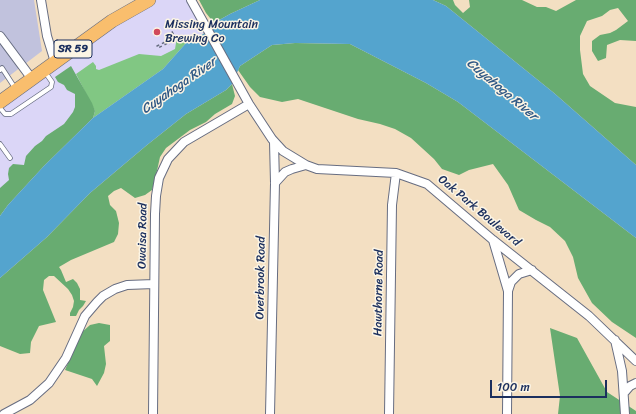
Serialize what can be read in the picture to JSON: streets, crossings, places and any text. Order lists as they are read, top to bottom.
{
  "streets": {
    "main road": ["SR 59"],
    "street": [
      "Oak Park Boulevard",
      "Owaisa Road",
      "Overbrook Road",
      "Hawthorne Road"
    ]
  },
  "crossings": [
    ["Oak Park Boulevard", "Owaisa Road"],
    ["Oak Park Boulevard", "Overbrook Road"],
    ["Oak Park Boulevard", "Hawthorne Road"]
  ],
  "water": ["Cuyahoga River"],
  "places": ["Missing Mountain Brewing Co"],
  "scale_bar": "100 m"
}
